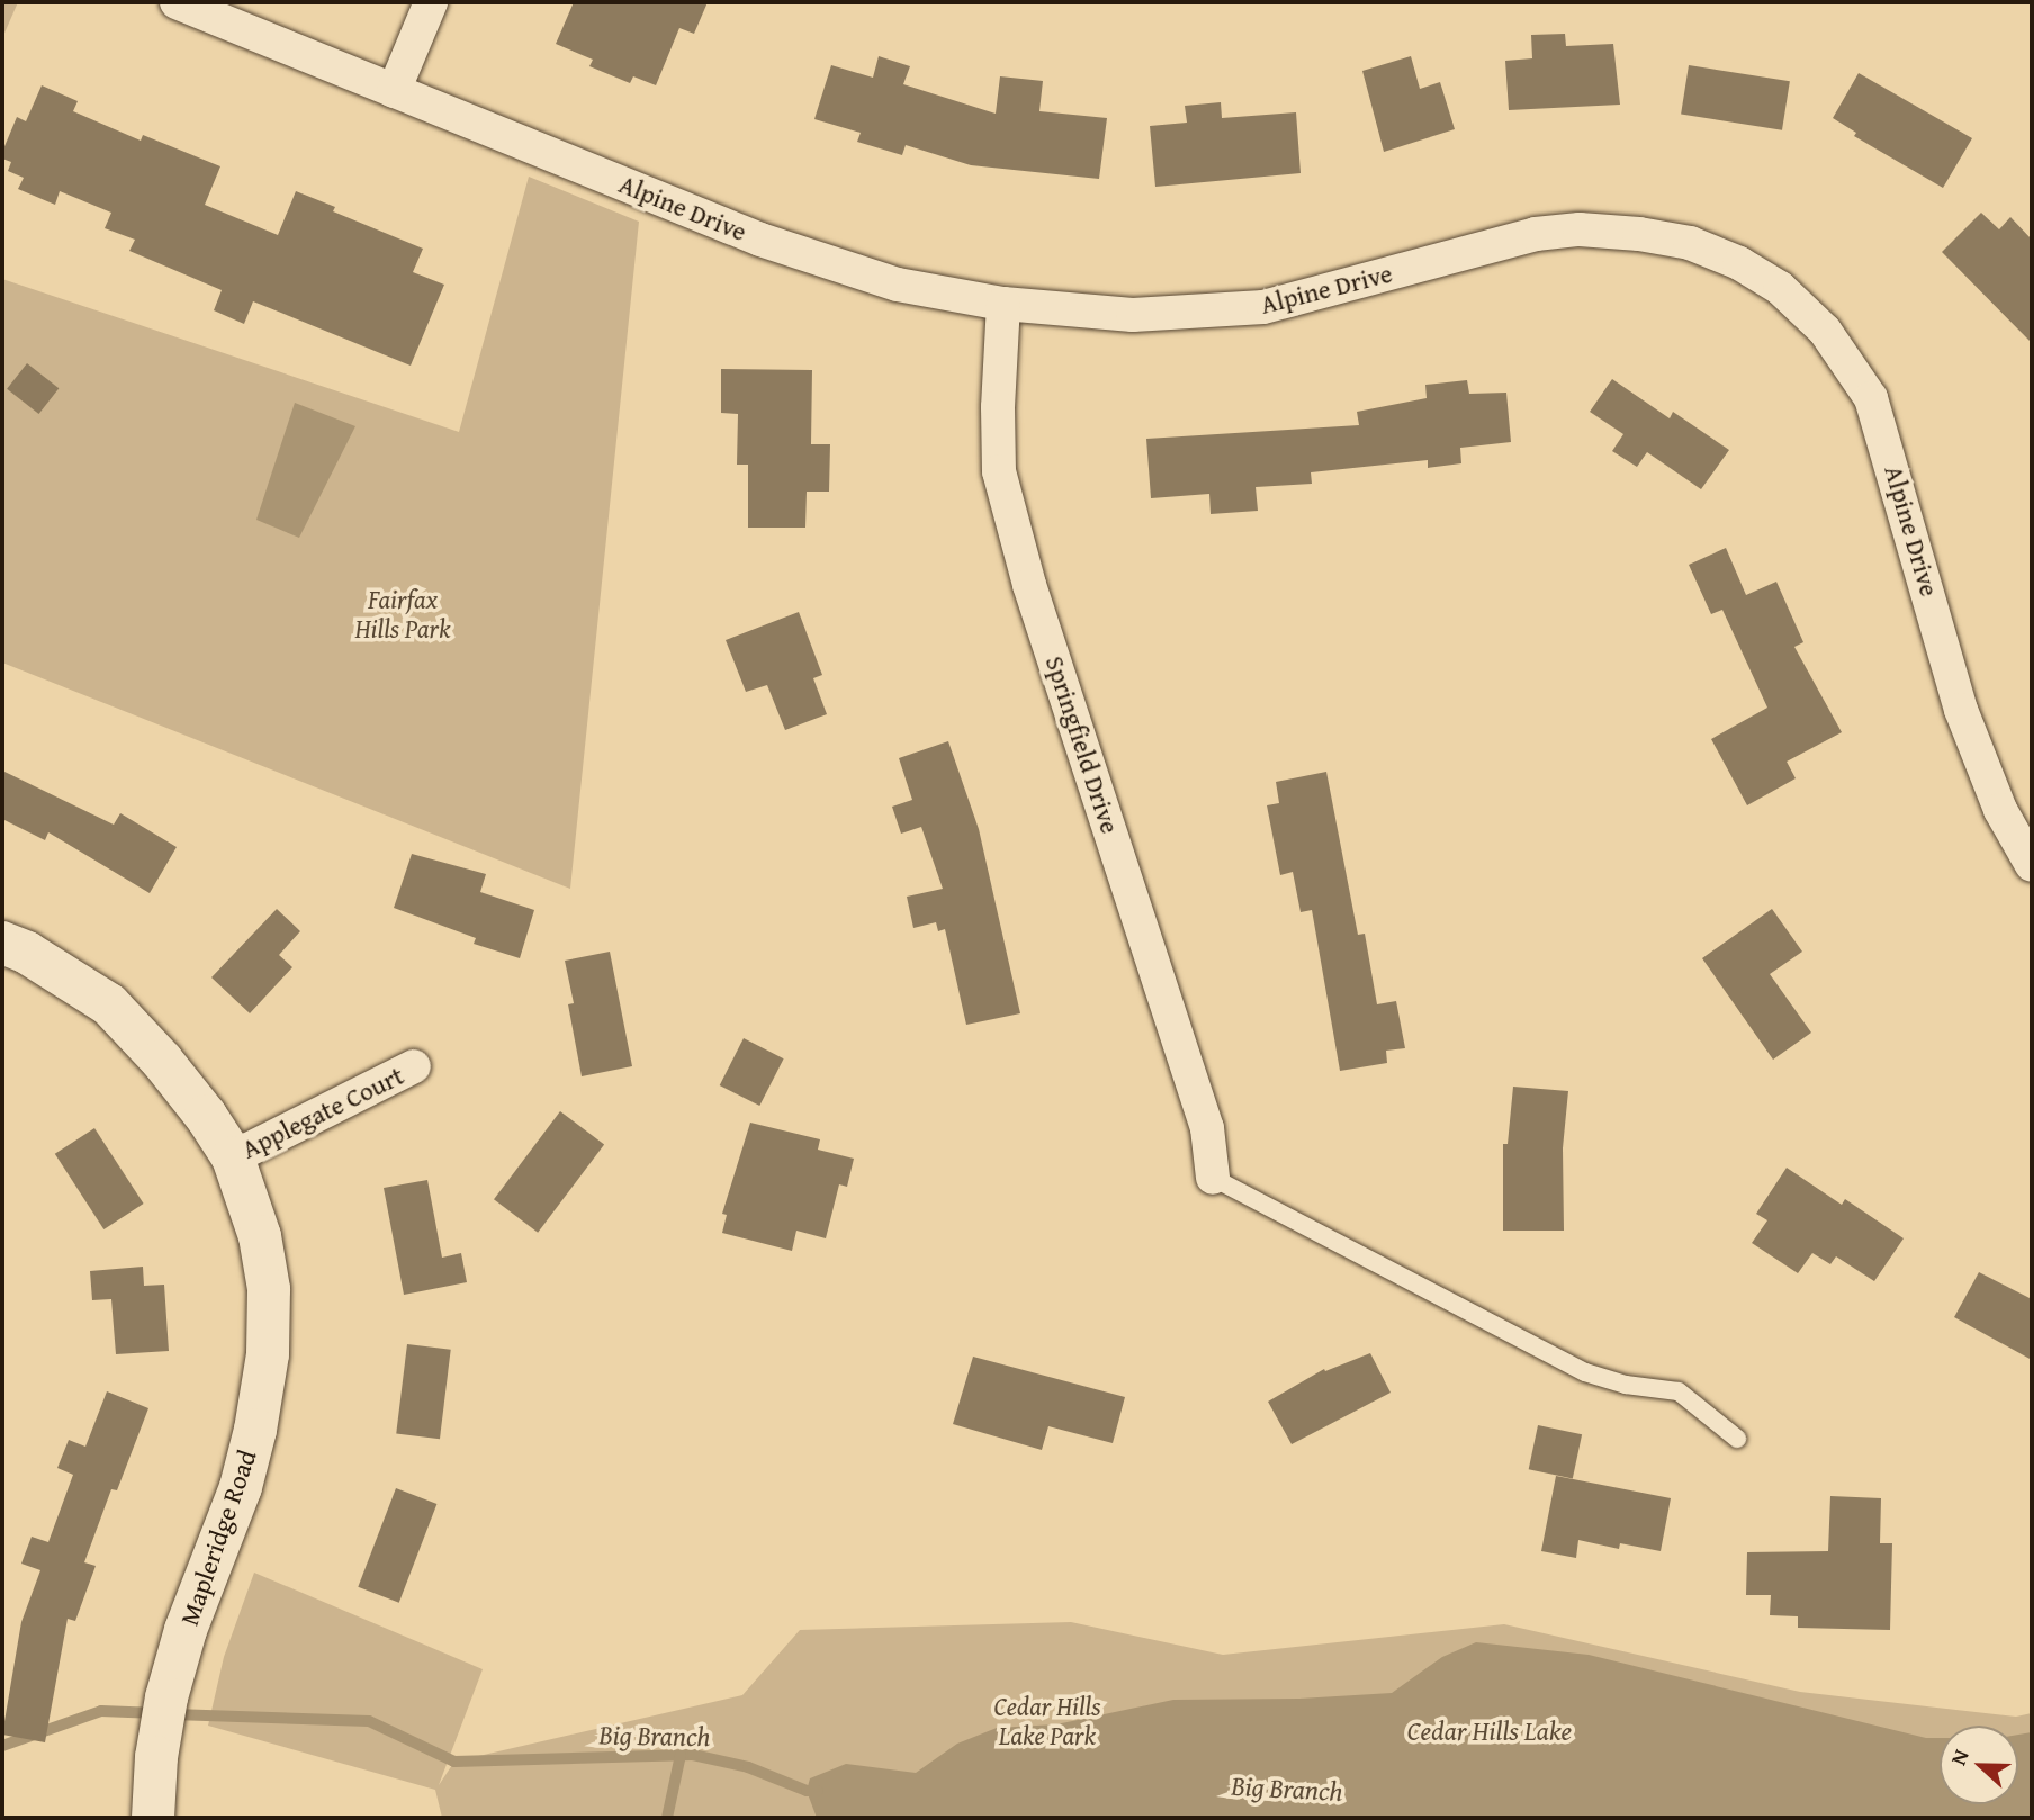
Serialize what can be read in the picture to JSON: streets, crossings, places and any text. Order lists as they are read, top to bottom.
{
  "streets": {
    "street": [
      "Alpine Drive",
      "Springfield Drive",
      "Applegate Court",
      "Mapleridge Road"
    ]
  },
  "crossings": [
    ["Alpine Drive", "Springfield Drive"],
    ["Applegate Court", "Mapleridge Road"]
  ],
  "water": ["Cedar Hills Lake", "Big Branch"],
  "parks": ["Fairfax Hills Park", "Cedar Hills Lake Park"],
  "north": "left"
}
